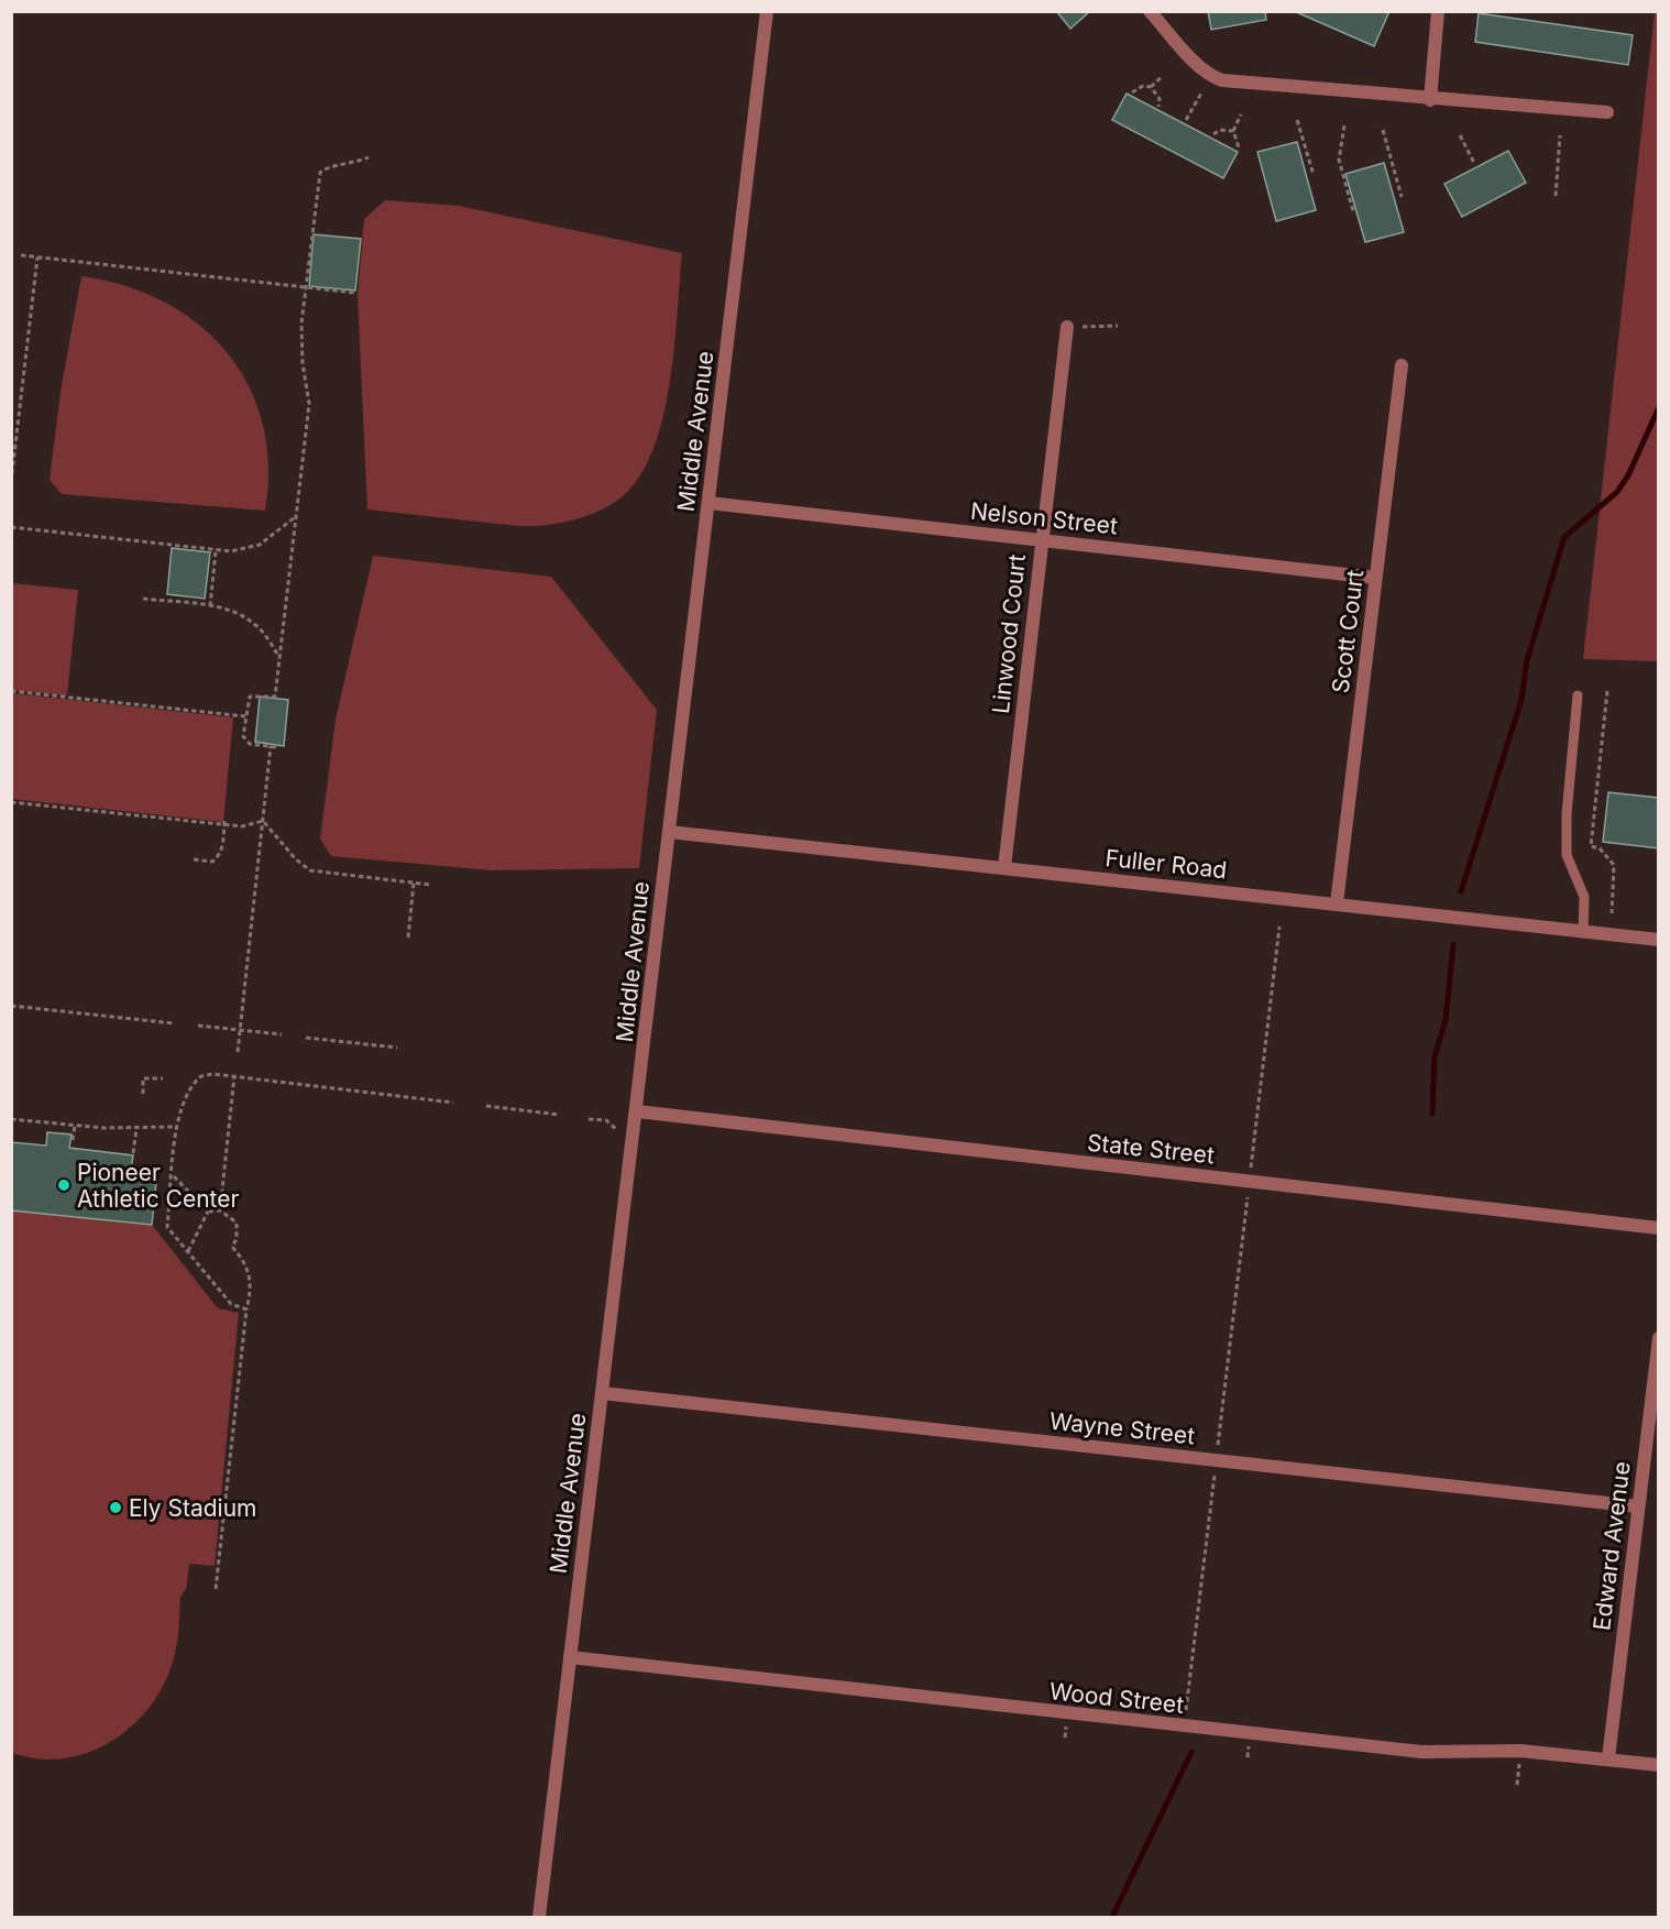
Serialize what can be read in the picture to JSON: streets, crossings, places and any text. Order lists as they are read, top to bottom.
{
  "streets": {
    "street": [
      "Middle Avenue",
      "Nelson Street",
      "Scott Court",
      "Linwood Court",
      "Fuller Road",
      "State Street",
      "Wayne Street",
      "Edward Avenue",
      "Wood Street"
    ]
  },
  "crossings": [
    ["Middle Avenue", "Nelson Street"],
    ["Middle Avenue", "Fuller Road"],
    ["Middle Avenue", "State Street"],
    ["Middle Avenue", "Wayne Street"],
    ["Middle Avenue", "Wood Street"],
    ["Nelson Street", "Scott Court"],
    ["Nelson Street", "Linwood Court"],
    ["Scott Court", "Fuller Road"],
    ["Linwood Court", "Fuller Road"],
    ["Wayne Street", "Edward Avenue"],
    ["Edward Avenue", "Wood Street"]
  ],
  "places": ["Pioneer Athletic Center", "Ely Stadium"]
}
